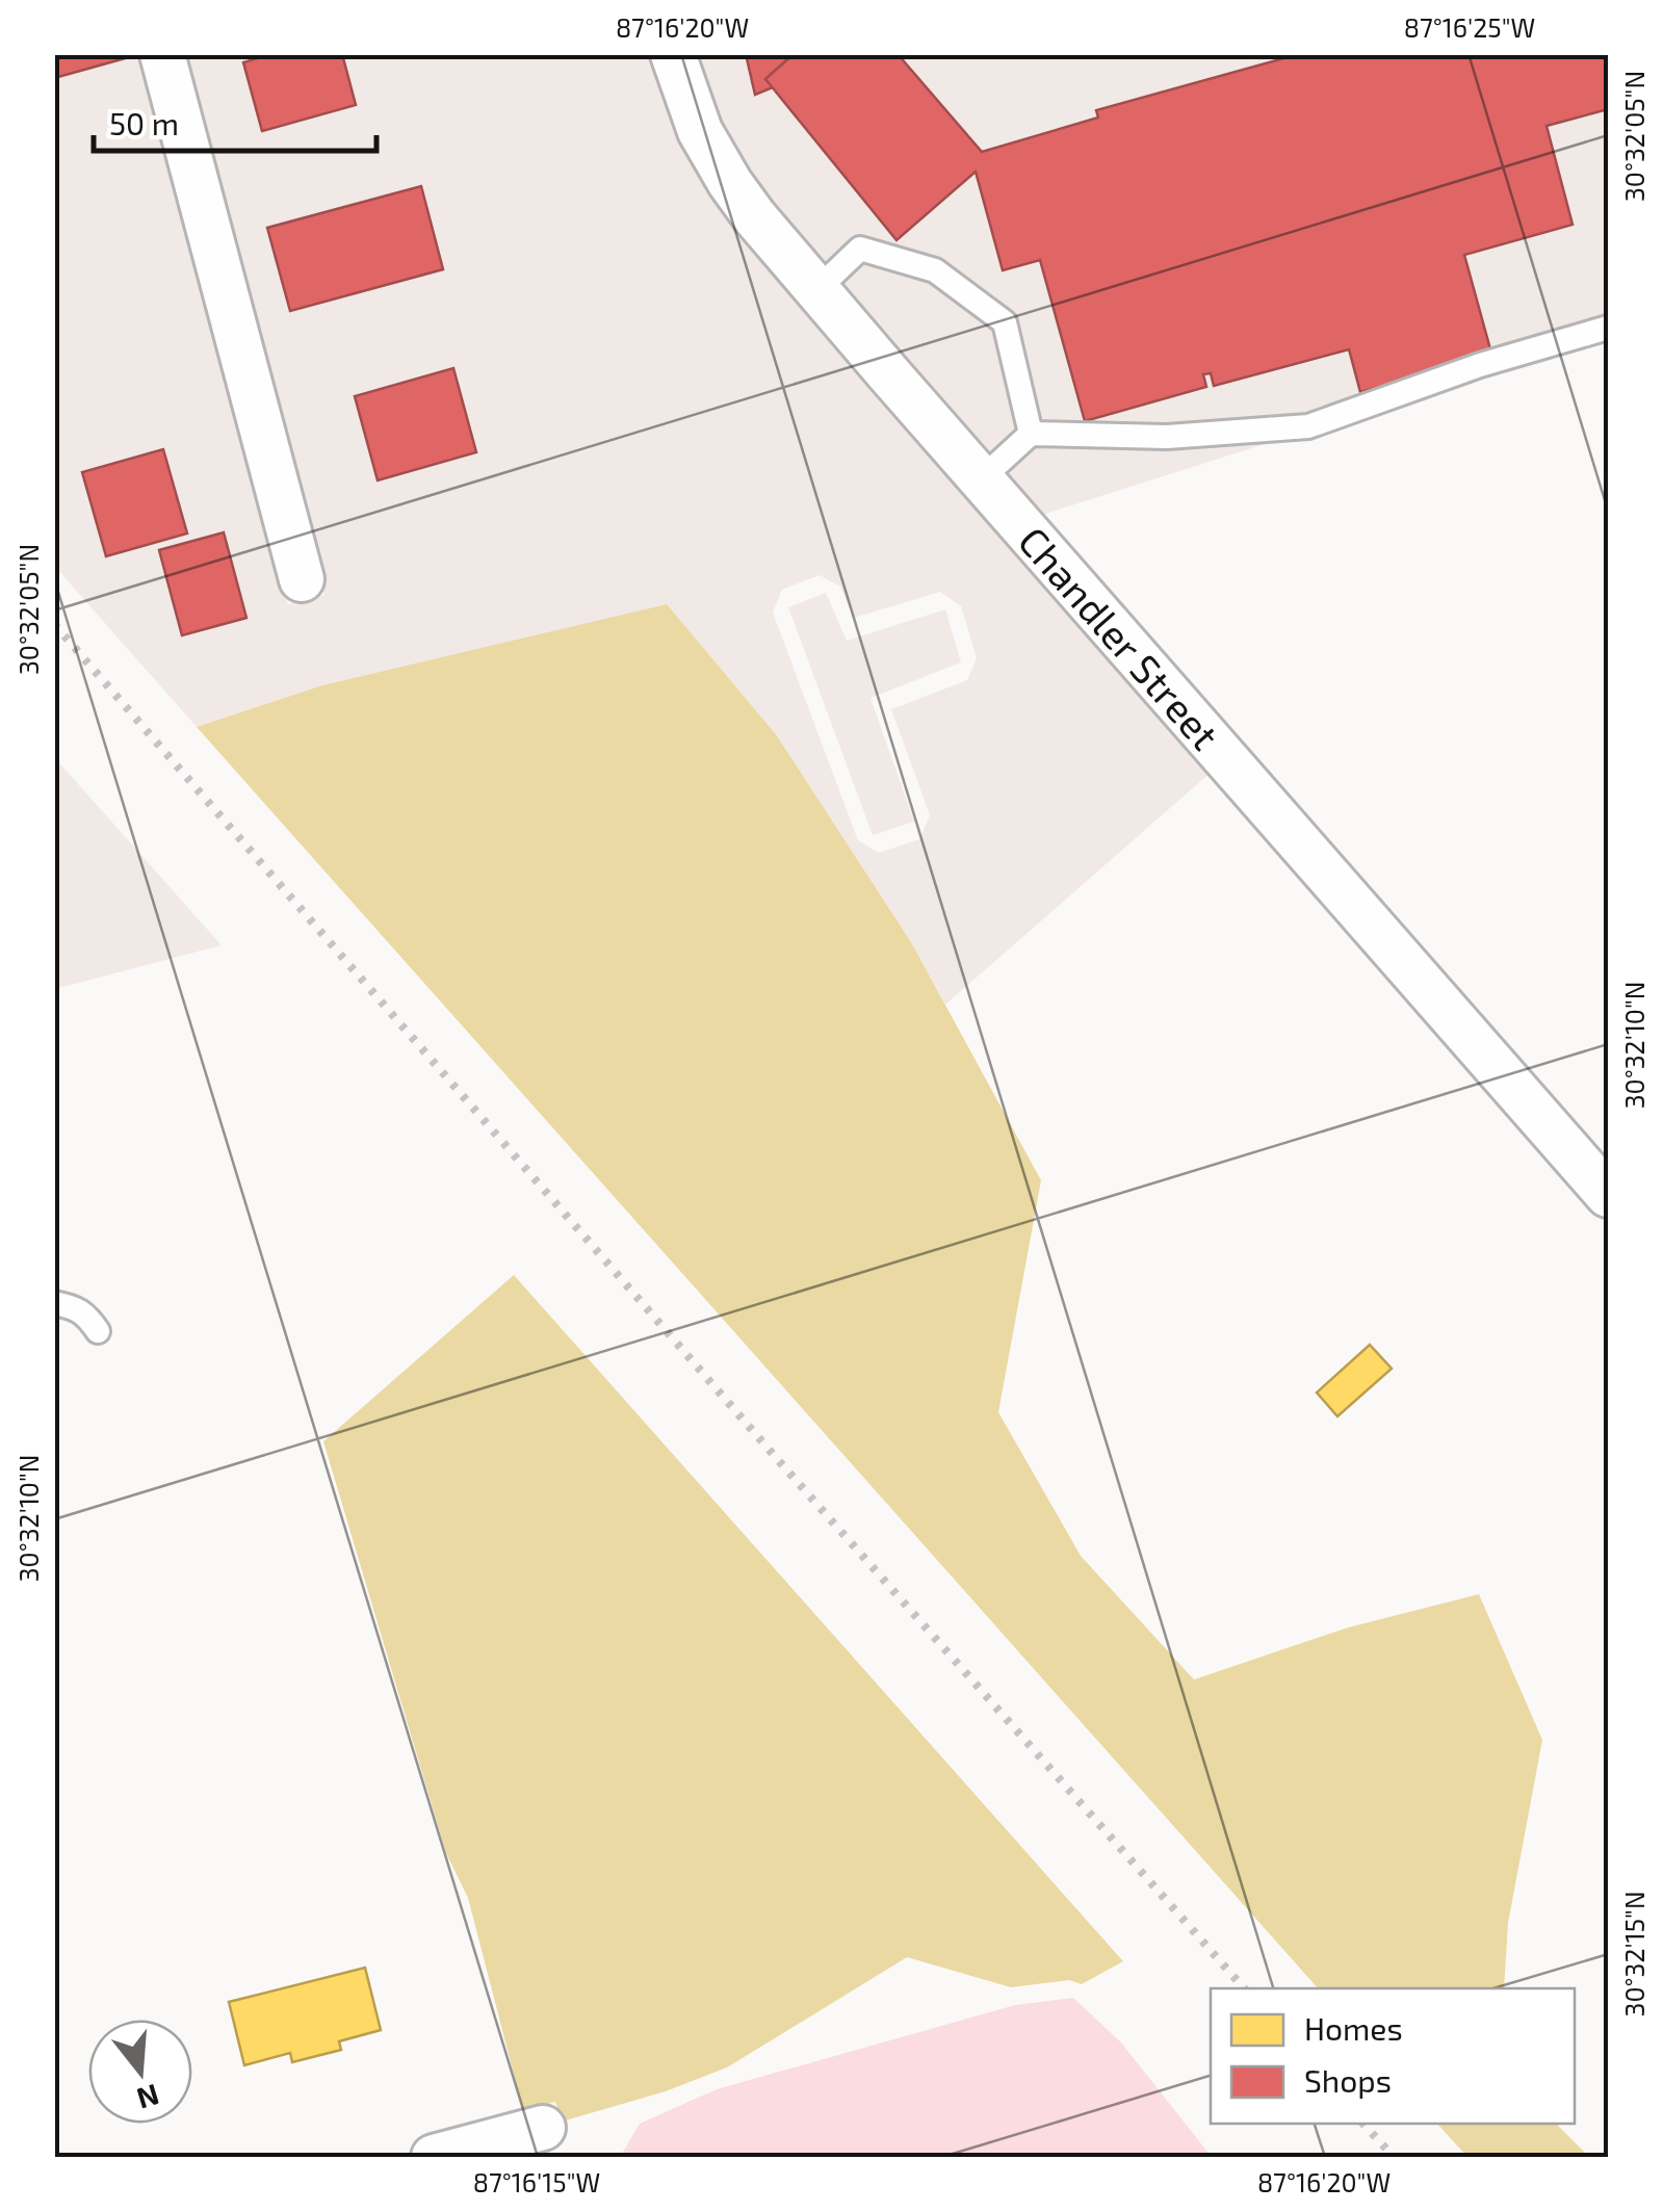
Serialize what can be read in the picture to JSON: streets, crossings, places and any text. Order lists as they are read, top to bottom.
{
  "streets": {
    "street": ["Chandler Street"]
  },
  "legend": ["Homes", "Shops"],
  "scale_bar": "50 m",
  "north": "bottom",
  "coordinates": [
    "87°16'20\"W",
    "87°16'25\"W",
    "30°32'05\"N",
    "30°32'10\"N",
    "30°32'15\"N",
    "87°16'15\"W"
  ]
}
